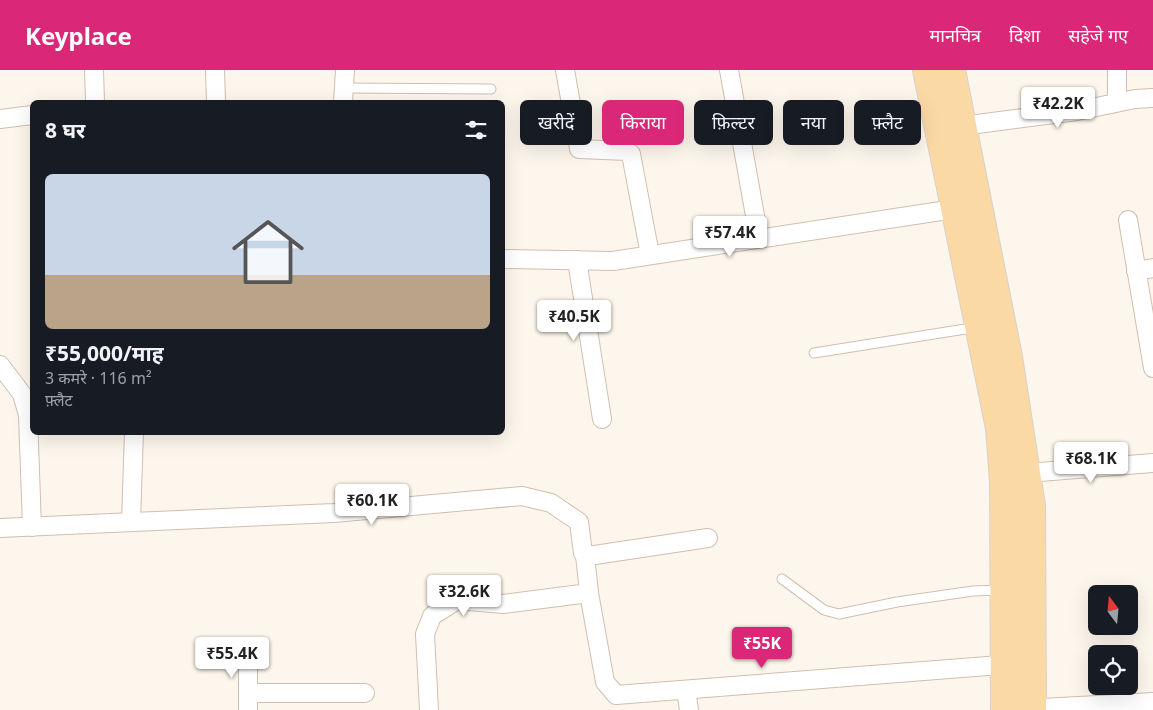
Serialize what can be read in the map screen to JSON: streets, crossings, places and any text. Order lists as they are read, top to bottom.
{
  "north": "top",
  "page": {
    "header": "Keyplace",
    "nav": ["मानचित्र", "दिशा", "सहेजे गए"],
    "price": [
      "₹42.2K",
      "₹57.4K",
      "₹40.5K",
      "₹68.1K",
      "₹60.1K",
      "₹32.6K",
      "₹55K",
      "₹55.4K"
    ],
    "chip": [
      "खरीदें",
      "किराया",
      "फ़िल्टर",
      "नया",
      "फ़्लैट"
    ],
    "heading": "8 घर",
    "list": [
      {
        "name": "₹55,000/माह",
        "note": "3 कमरे · 116 m² · फ़्लैट"
      }
    ]
  }
}
